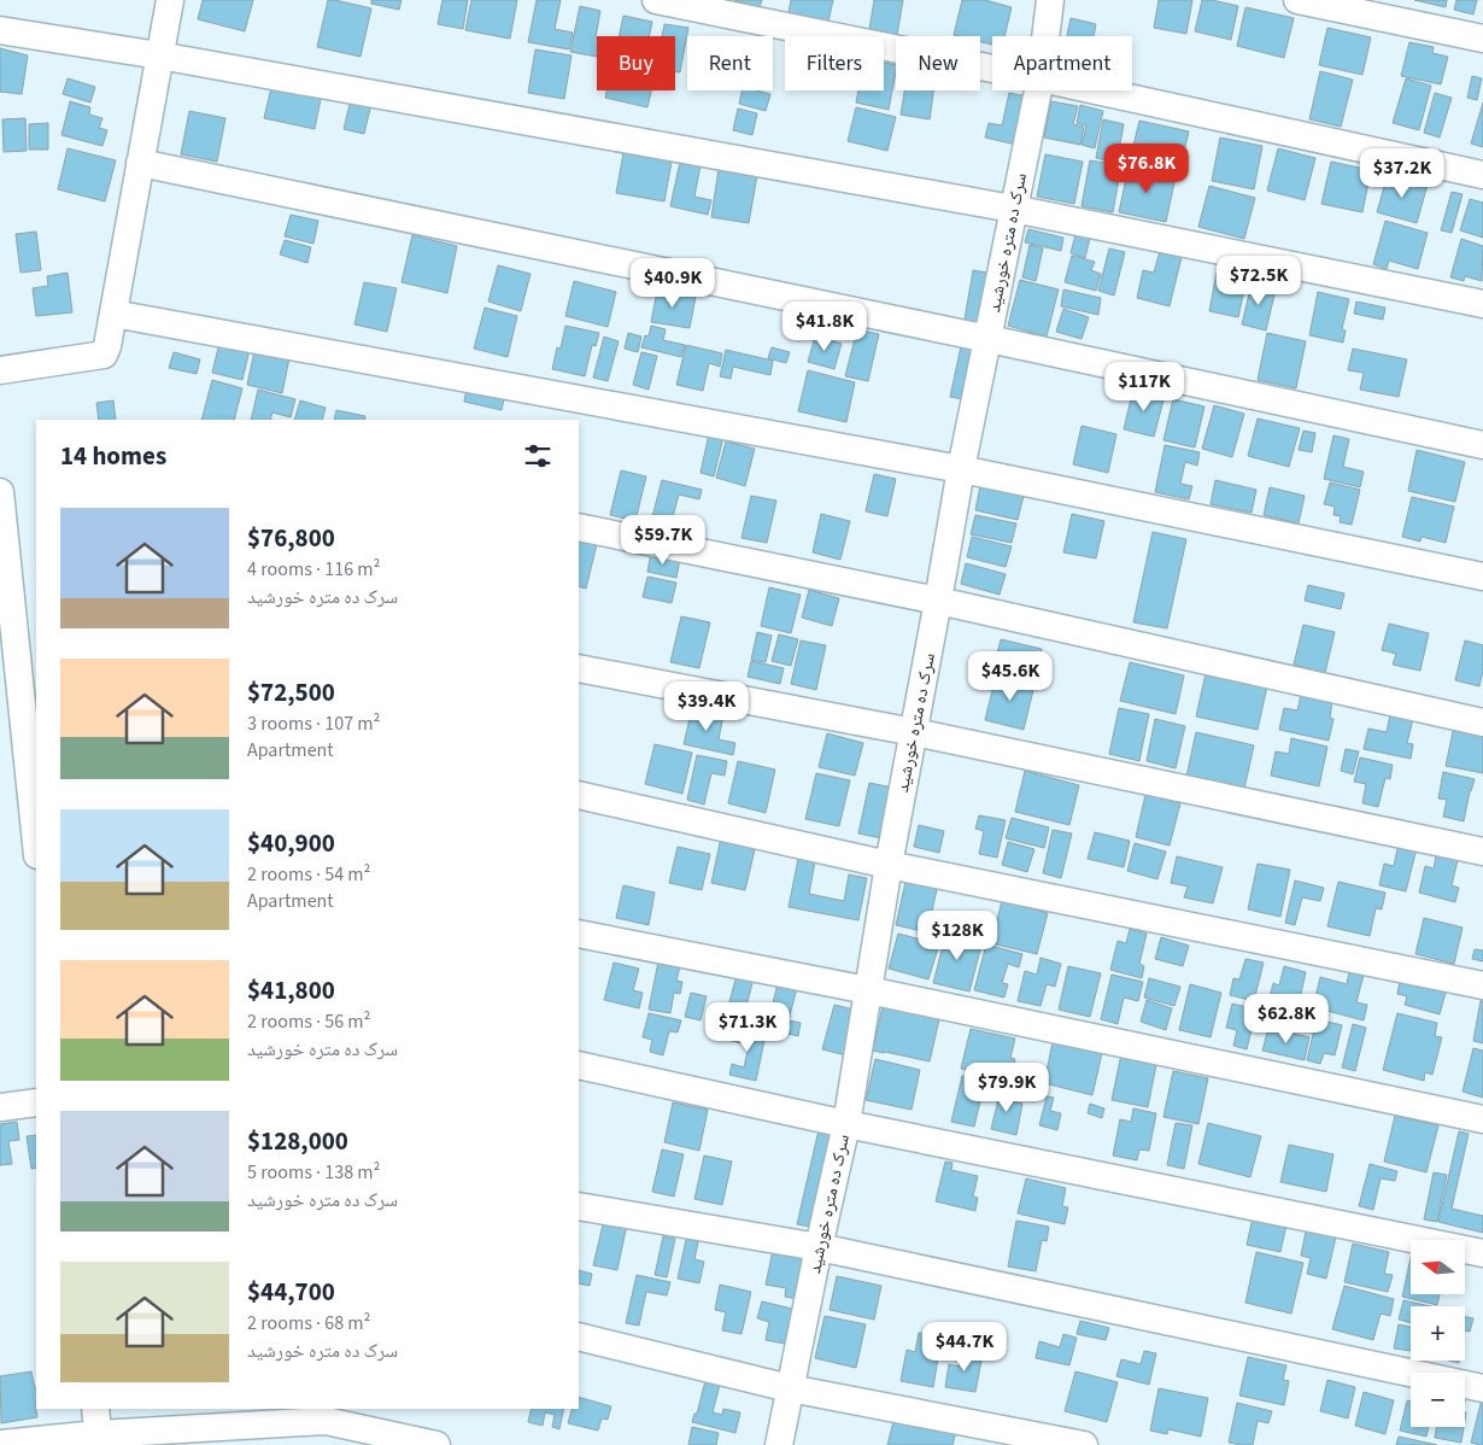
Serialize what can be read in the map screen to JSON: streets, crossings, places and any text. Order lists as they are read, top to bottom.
{
  "streets": {
    "street": ["سرک ده متره خورشید"]
  },
  "north": "left",
  "page": {
    "chip": [
      "Buy",
      "Rent",
      "Filters",
      "New",
      "Apartment"
    ],
    "price": [
      "$76.8K",
      "$37.2K",
      "$72.5K",
      "$40.9K",
      "$41.8K",
      "$117K",
      "$59.7K",
      "$45.6K",
      "$39.4K",
      "$128K",
      "$62.8K",
      "$71.3K",
      "$79.9K",
      "$44.7K"
    ],
    "heading": "14 homes",
    "list": [
      {
        "name": "$76,800",
        "note": "4 rooms · 116 m² · سرک ده متره خورشید"
      },
      {
        "name": "$72,500",
        "note": "3 rooms · 107 m² · Apartment"
      },
      {
        "name": "$40,900",
        "note": "2 rooms · 54 m² · Apartment"
      },
      {
        "name": "$41,800",
        "note": "2 rooms · 56 m² · سرک ده متره خورشید"
      },
      {
        "name": "$128,000",
        "note": "5 rooms · 138 m² · سرک ده متره خورشید"
      },
      {
        "name": "$44,700",
        "note": "2 rooms · 68 m² · سرک ده متره خورشید"
      }
    ],
    "map_buttons": ["+", "−"]
  }
}
